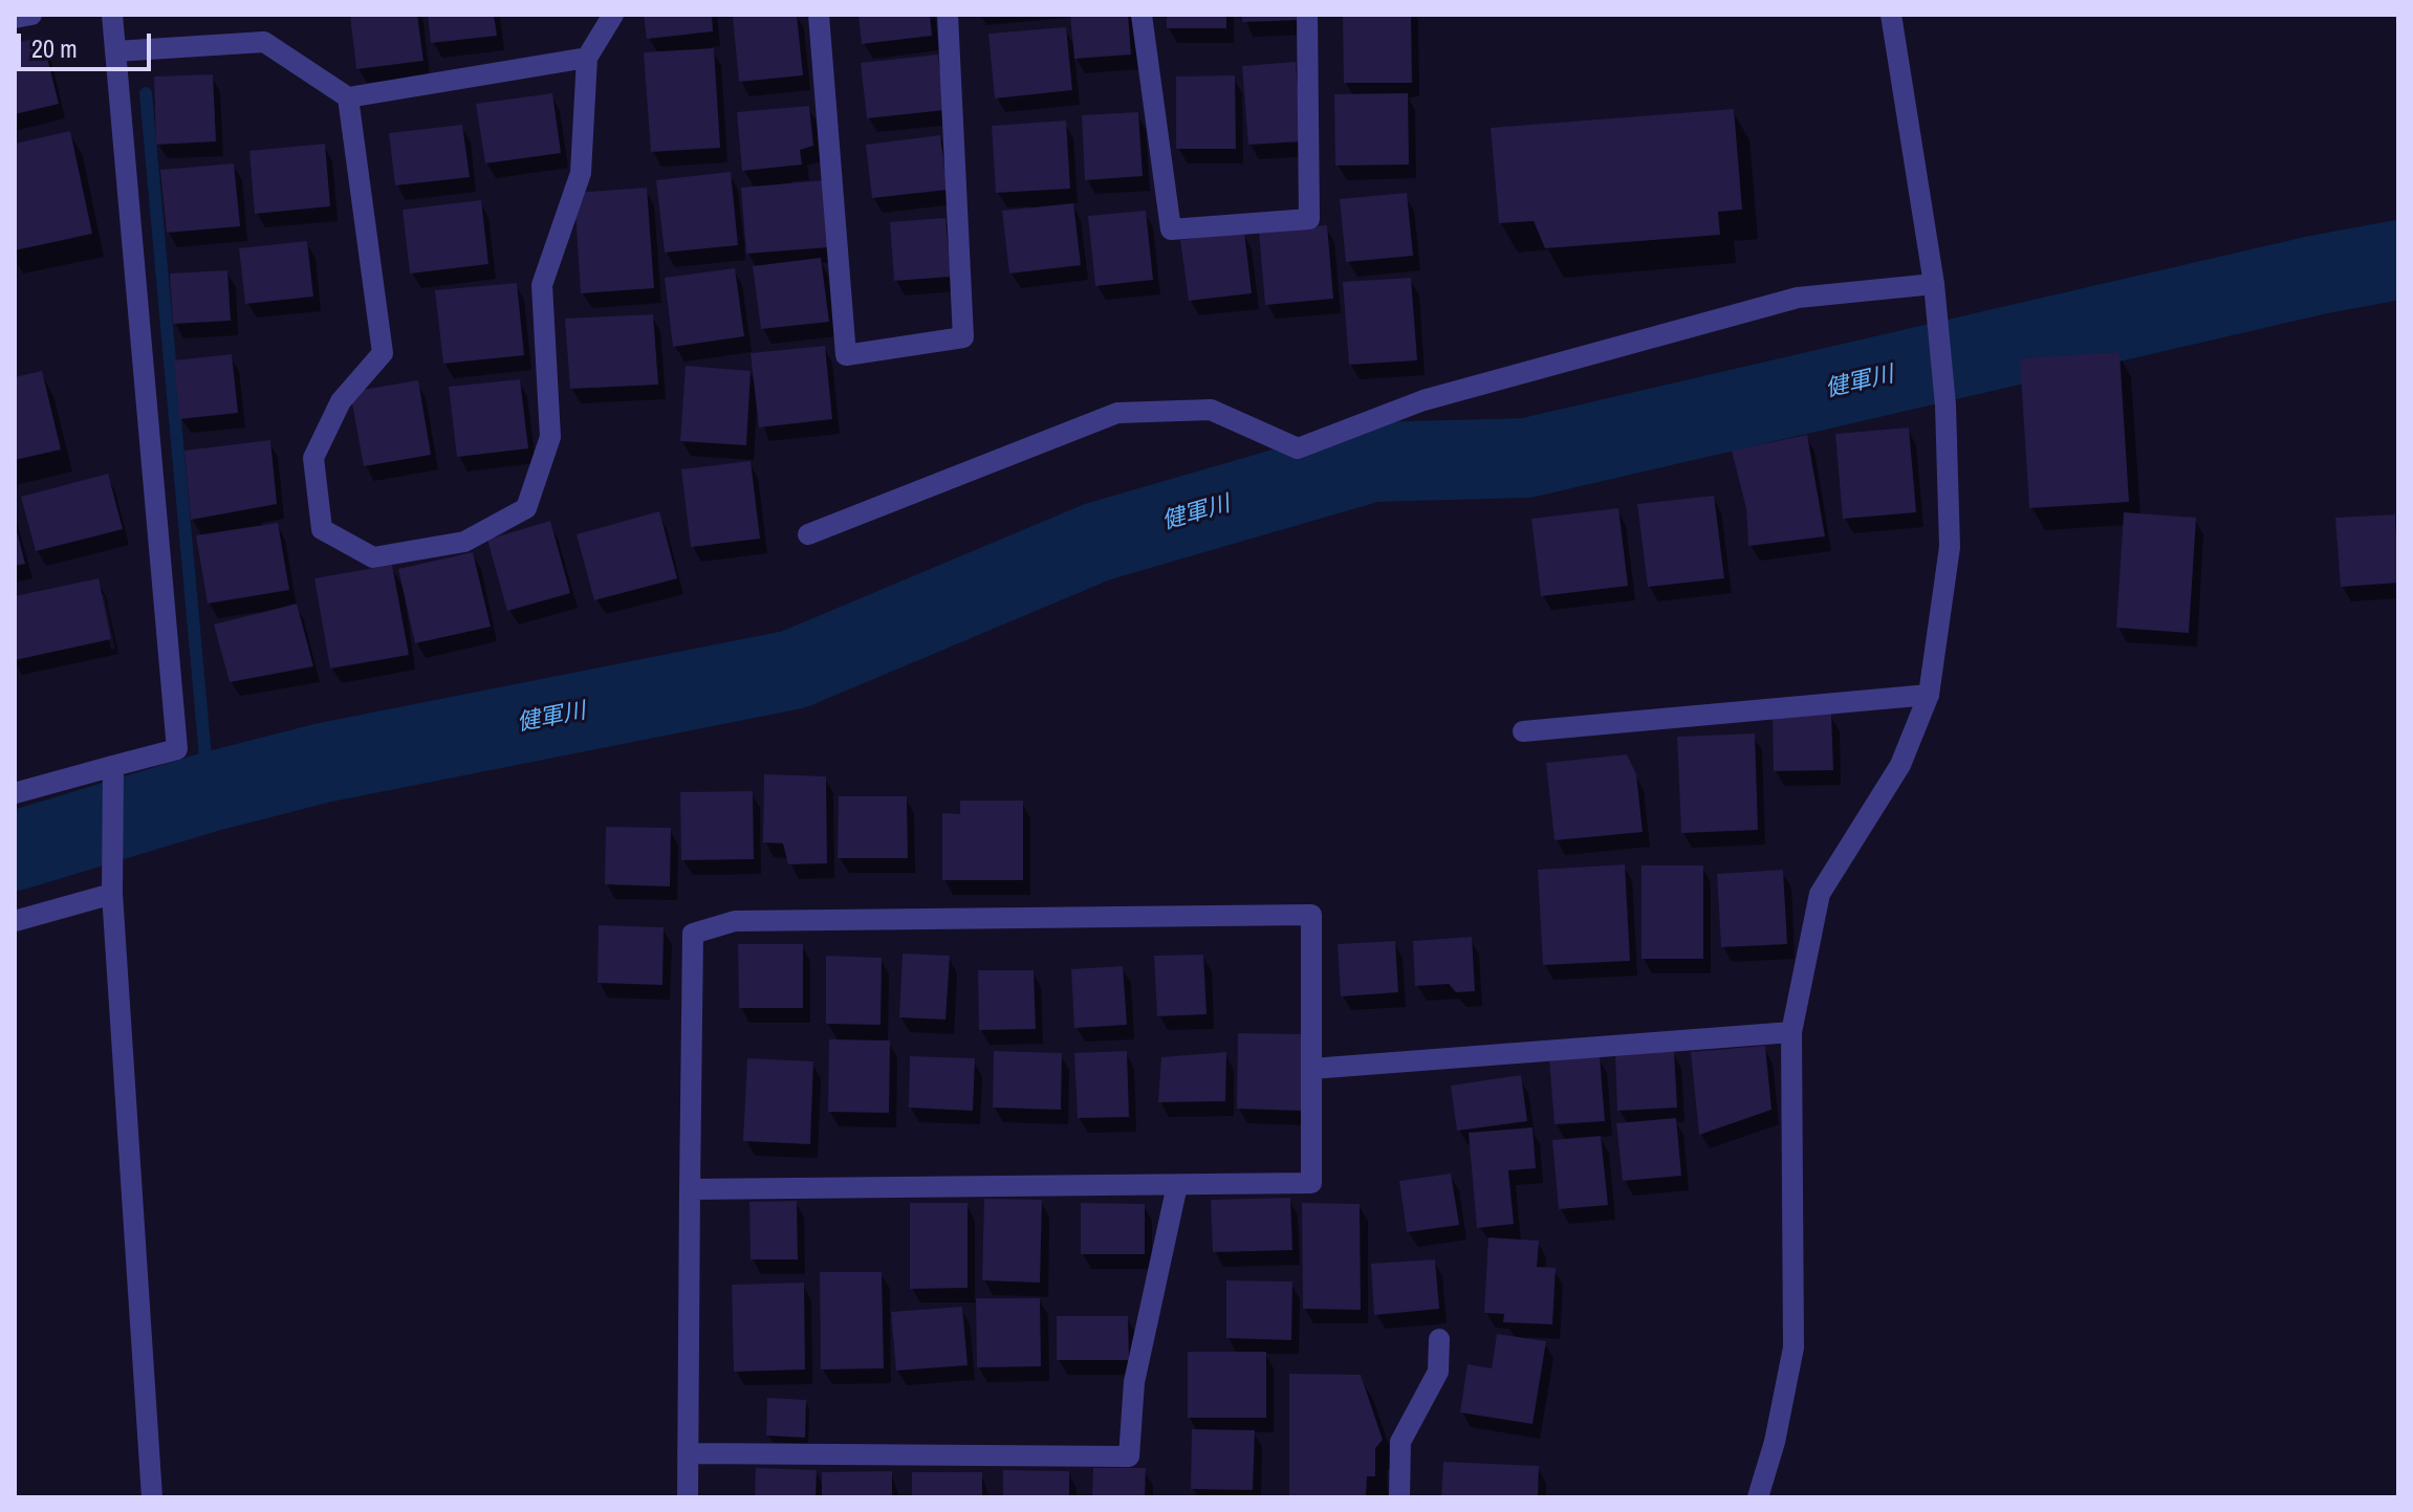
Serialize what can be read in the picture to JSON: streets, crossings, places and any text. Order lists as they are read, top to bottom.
{
  "water": ["健軍川"],
  "scale_bar": "20 m"
}
